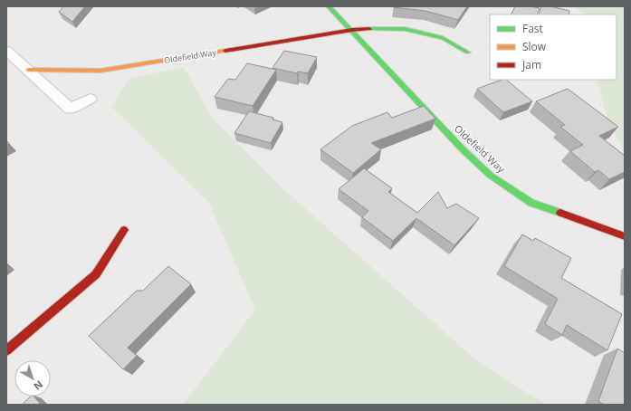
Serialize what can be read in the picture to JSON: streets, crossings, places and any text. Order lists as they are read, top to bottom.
{
  "streets": {
    "street": ["Oldefield Way"]
  },
  "legend": ["Fast", "Slow", "Jam"],
  "north": "bottom right"
}
